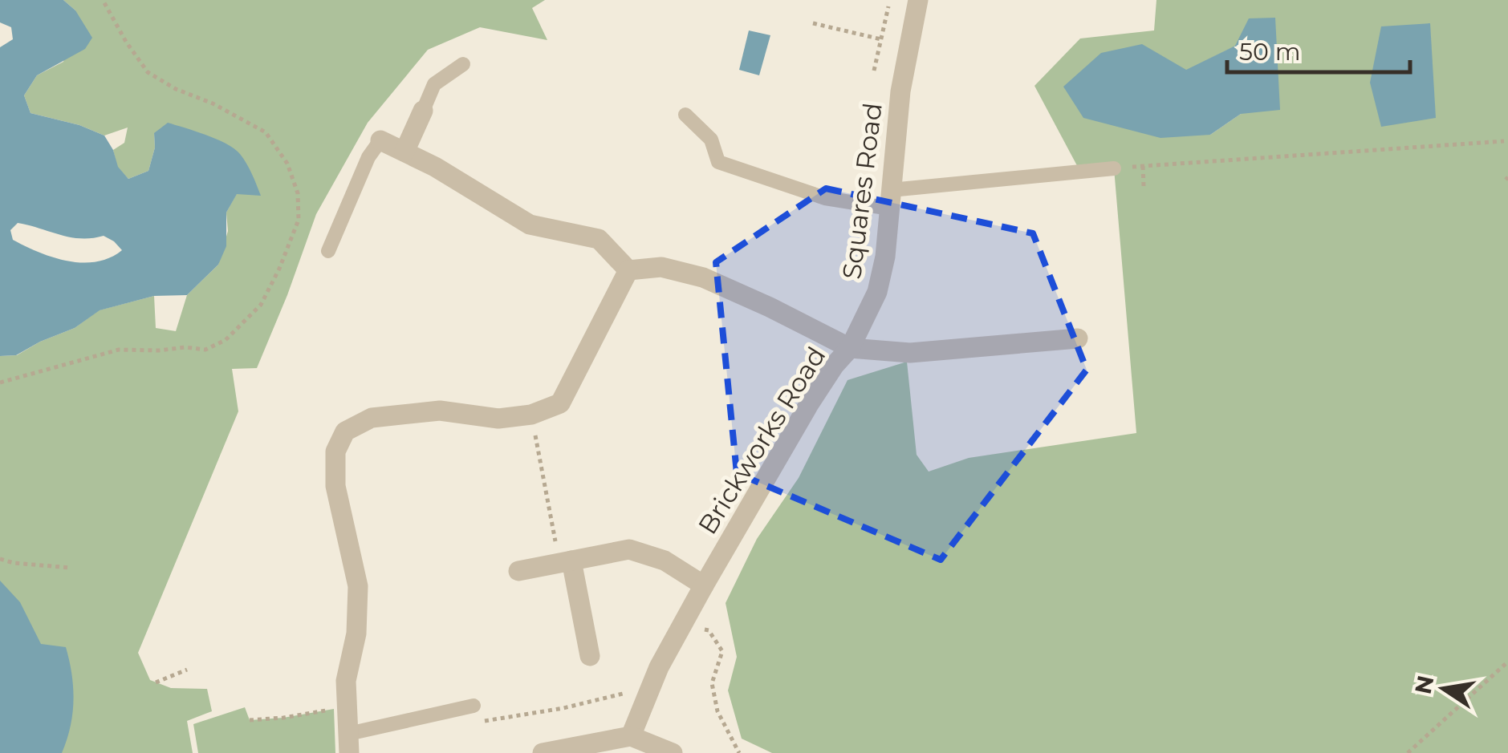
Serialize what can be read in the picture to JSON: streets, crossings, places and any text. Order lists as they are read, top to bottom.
{
  "streets": {
    "street": ["Squares Road", "Brickworks Road"]
  },
  "crossings": [
    ["Squares Road", "Brickworks Road"]
  ],
  "scale_bar": "50 m",
  "north": "left"
}
